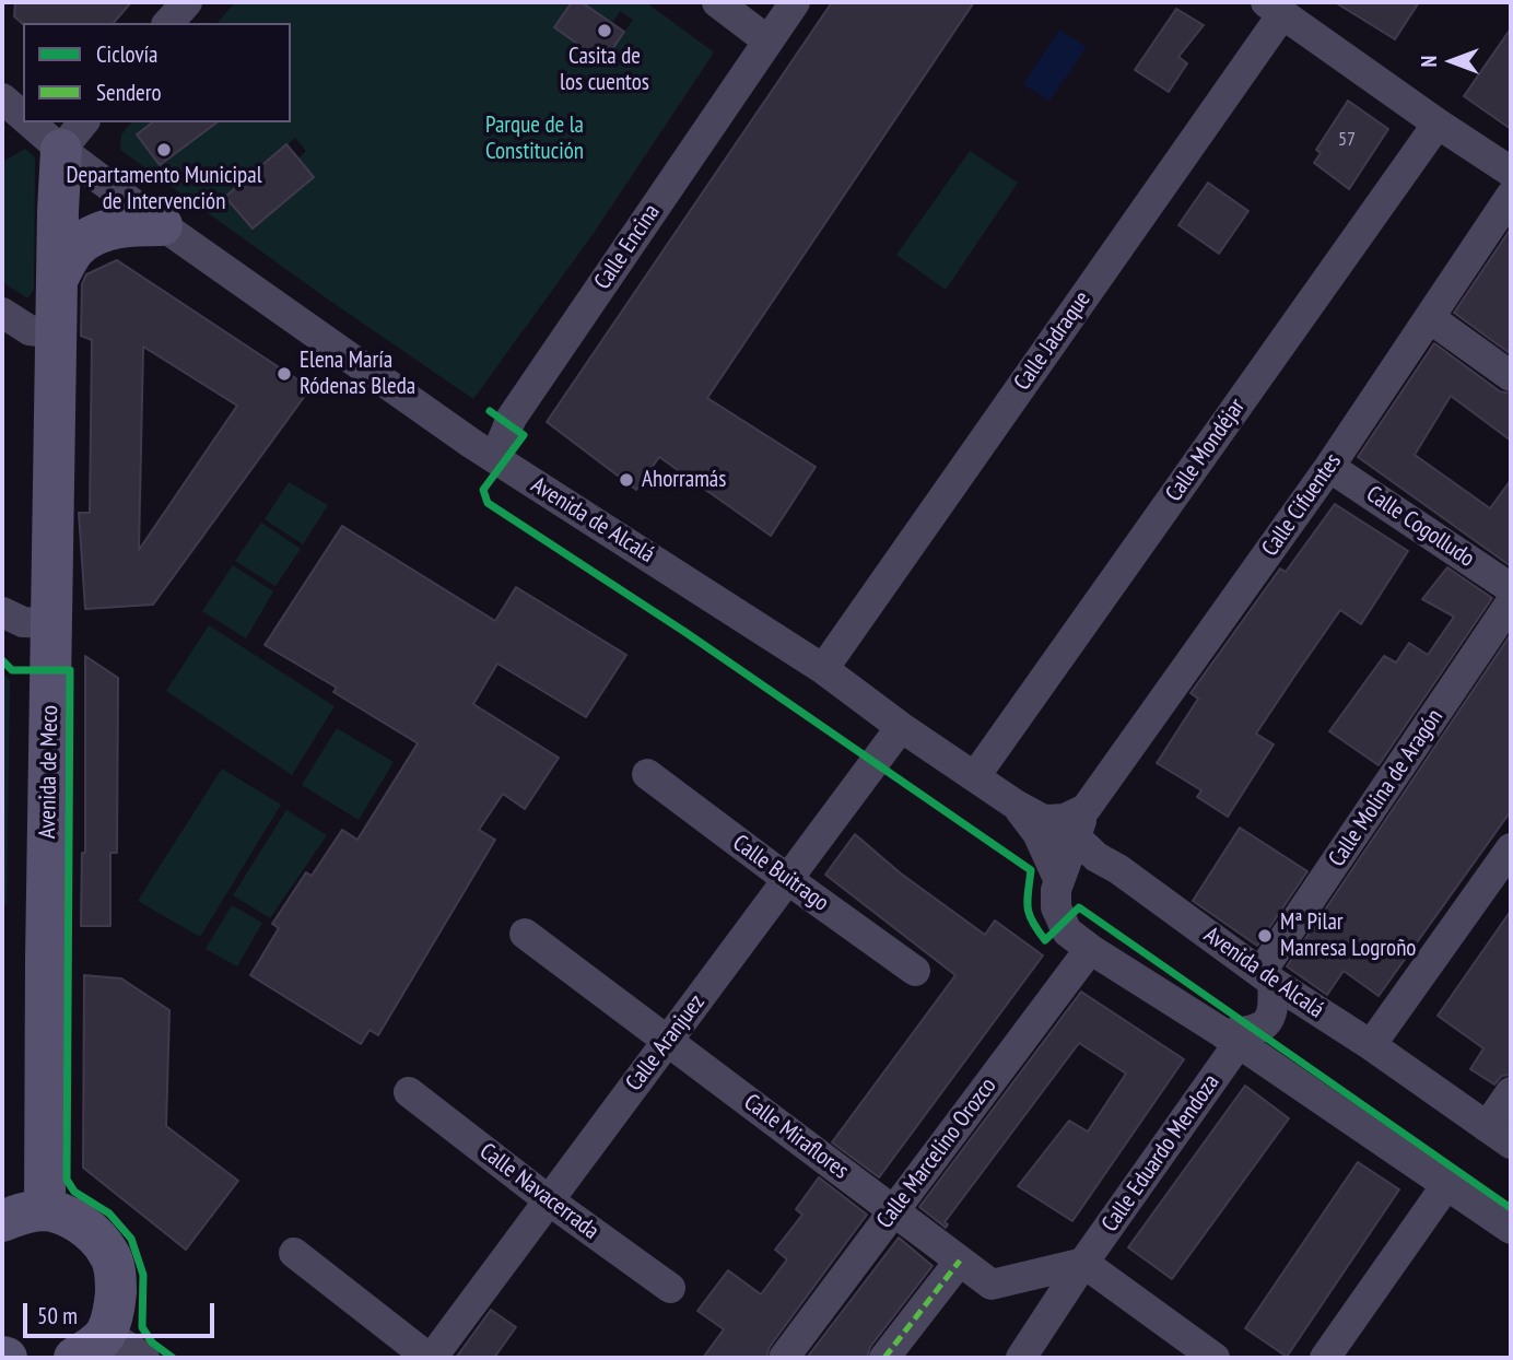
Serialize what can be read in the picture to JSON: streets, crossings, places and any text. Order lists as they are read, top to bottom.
{
  "streets": {
    "street": [
      "Calle Encina",
      "Calle Jadraque",
      "Calle Mondéjar",
      "Calle Cifuentes",
      "Avenida de Alcalá",
      "Calle Cogolludo",
      "Avenida de Meco",
      "Calle Molina de Aragón",
      "Calle Buitrago",
      "Calle Aranjuez",
      "Calle Miraflores",
      "Calle Marcelino Orozco",
      "Calle Eduardo Mendoza",
      "Calle Navacerrada"
    ]
  },
  "crossings": [
    ["Calle Encina", "Avenida de Alcalá"],
    ["Calle Jadraque", "Avenida de Alcalá"],
    ["Calle Mondéjar", "Avenida de Alcalá"],
    ["Calle Cifuentes", "Avenida de Alcalá"],
    ["Calle Cifuentes", "Calle Cogolludo"],
    ["Avenida de Alcalá", "Avenida de Meco"],
    ["Avenida de Alcalá", "Calle Molina de Aragón"],
    ["Avenida de Alcalá", "Calle Aranjuez"],
    ["Avenida de Alcalá", "Calle Marcelino Orozco"],
    ["Avenida de Alcalá", "Calle Eduardo Mendoza"],
    ["Calle Buitrago", "Calle Aranjuez"],
    ["Calle Aranjuez", "Calle Miraflores"],
    ["Calle Aranjuez", "Calle Navacerrada"],
    ["Calle Miraflores", "Calle Marcelino Orozco"],
    ["Calle Miraflores", "Calle Eduardo Mendoza"]
  ],
  "parks": ["Parque de la Constitución"],
  "places": [
    "Casita de los cuentos",
    "Departamento Municipal de Intervención",
    "Elena María Ródenas Bleda",
    "Ahorramás",
    "Mª Pilar Manresa Logroño"
  ],
  "house_numbers": ["57"],
  "legend": ["Ciclovía", "Sendero"],
  "scale_bar": "50 m",
  "north": "left"
}
